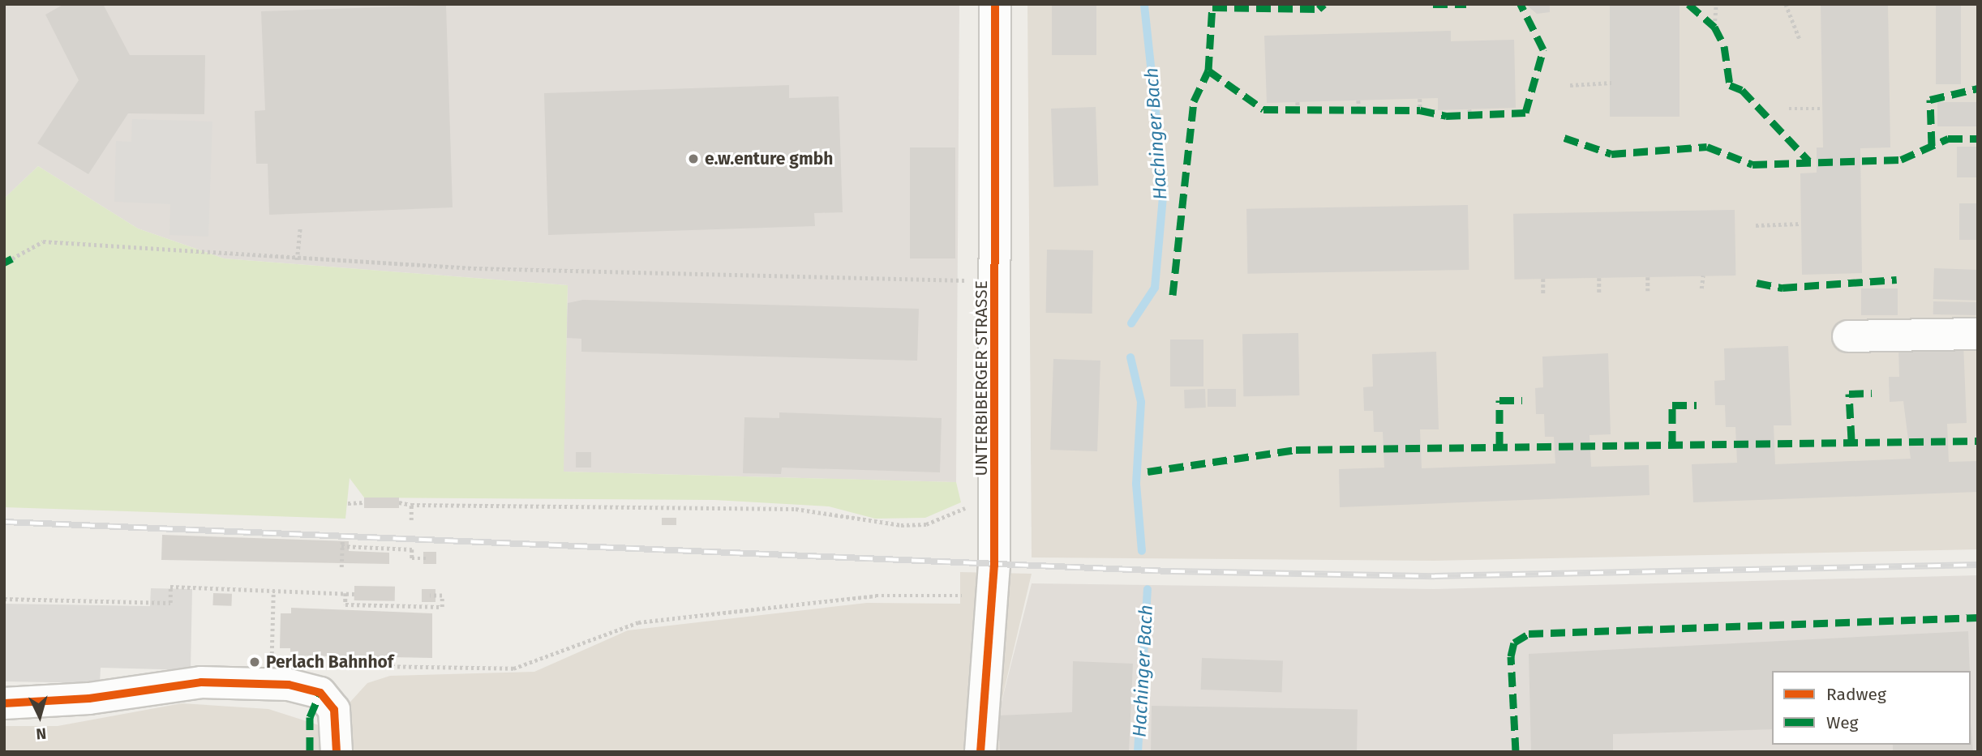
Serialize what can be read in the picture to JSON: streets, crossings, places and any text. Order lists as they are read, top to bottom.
{
  "streets": {
    "street": ["UNTERBIBERGER STRASSE"]
  },
  "water": ["Hachinger Bach"],
  "places": ["e.w.enture gmbh", "Perlach Bahnhof"],
  "legend": ["Radweg", "Weg"],
  "north": "bottom"
}
